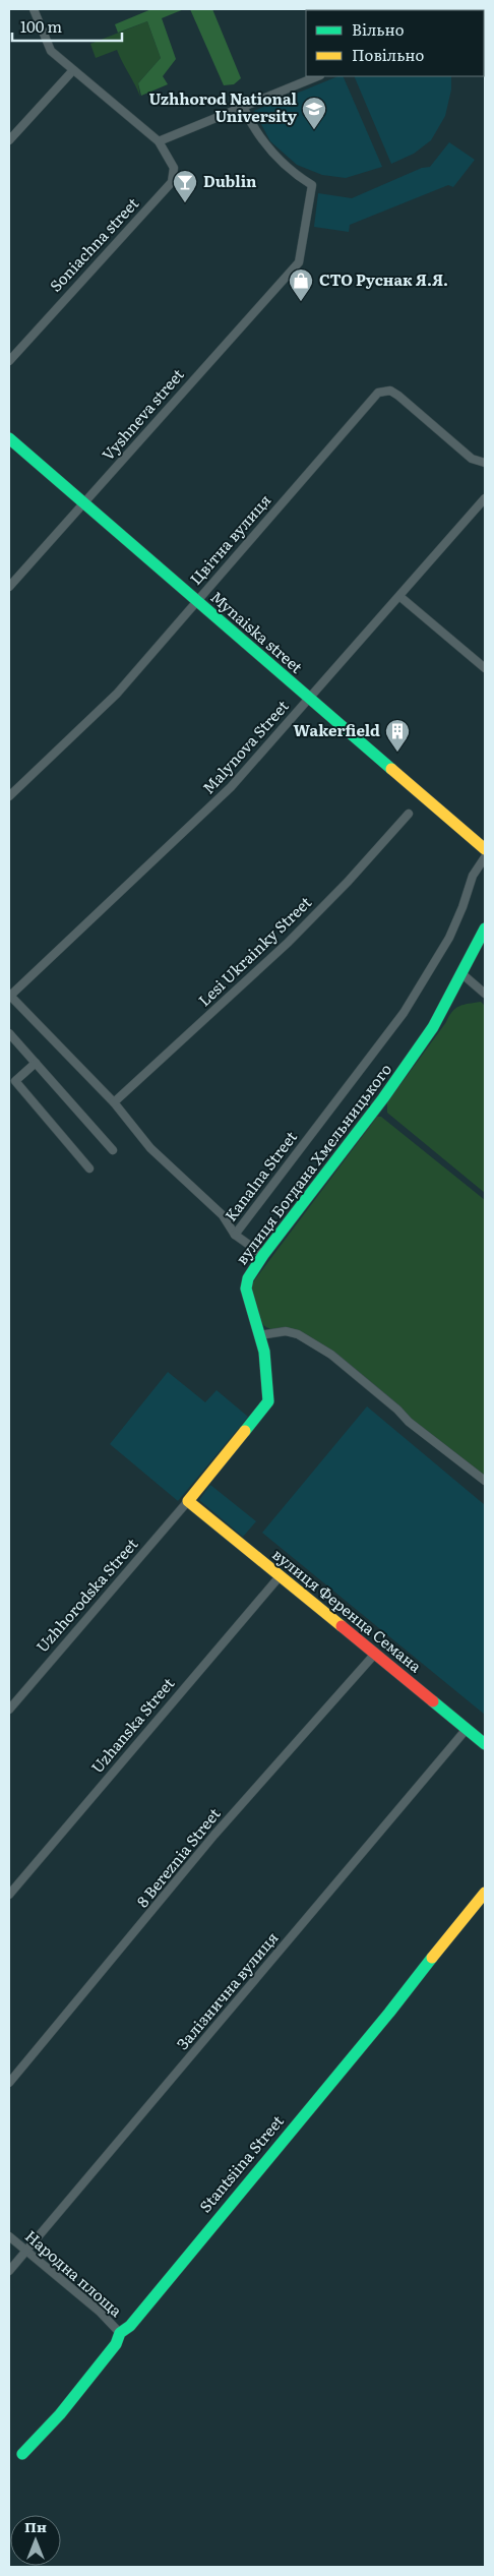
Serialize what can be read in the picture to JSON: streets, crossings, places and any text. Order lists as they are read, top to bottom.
{
  "streets": {
    "street": [
      "Soniachna street",
      "Vyshneva street",
      "Цвітна вулиця",
      "Mynaiska street",
      "Malynova Street",
      "Lesi Ukrainky Street",
      "вулиця Богдана Хмельницького",
      "Kanalna Street",
      "Uzhhorodska Street",
      "вулиця Ференца Семана",
      "Uzhanska Street",
      "8 Bereznia Street",
      "Залізнична вулиця",
      "Stantsiina Street",
      "Народна площа"
    ]
  },
  "crossings": [
    ["Vyshneva street", "Mynaiska street"],
    ["Цвітна вулиця", "Mynaiska street"],
    ["Mynaiska street", "Malynova Street"],
    ["Malynova Street", "Kanalna Street"],
    ["Lesi Ukrainky Street", "Kanalna Street"],
    ["вулиця Богдана Хмельницького", "Uzhhorodska Street"],
    ["вулиця Богдана Хмельницького", "вулиця Ференца Семана"],
    ["Uzhhorodska Street", "вулиця Ференца Семана"],
    ["вулиця Ференца Семана", "Uzhanska Street"],
    ["вулиця Ференца Семана", "8 Bereznia Street"],
    ["вулиця Ференца Семана", "Залізнична вулиця"],
    ["Залізнична вулиця", "Народна площа"],
    ["Stantsiina Street", "Народна площа"]
  ],
  "places": {
    "school or university": ["Uzhhorod National University"],
    "bar": ["Dublin"],
    "shop": ["СТО Руснак Я.Я."],
    "building": ["Wakerfield"]
  },
  "legend": ["Вільно", "Повільно"],
  "scale_bar": "100 m",
  "north": "top"
}
